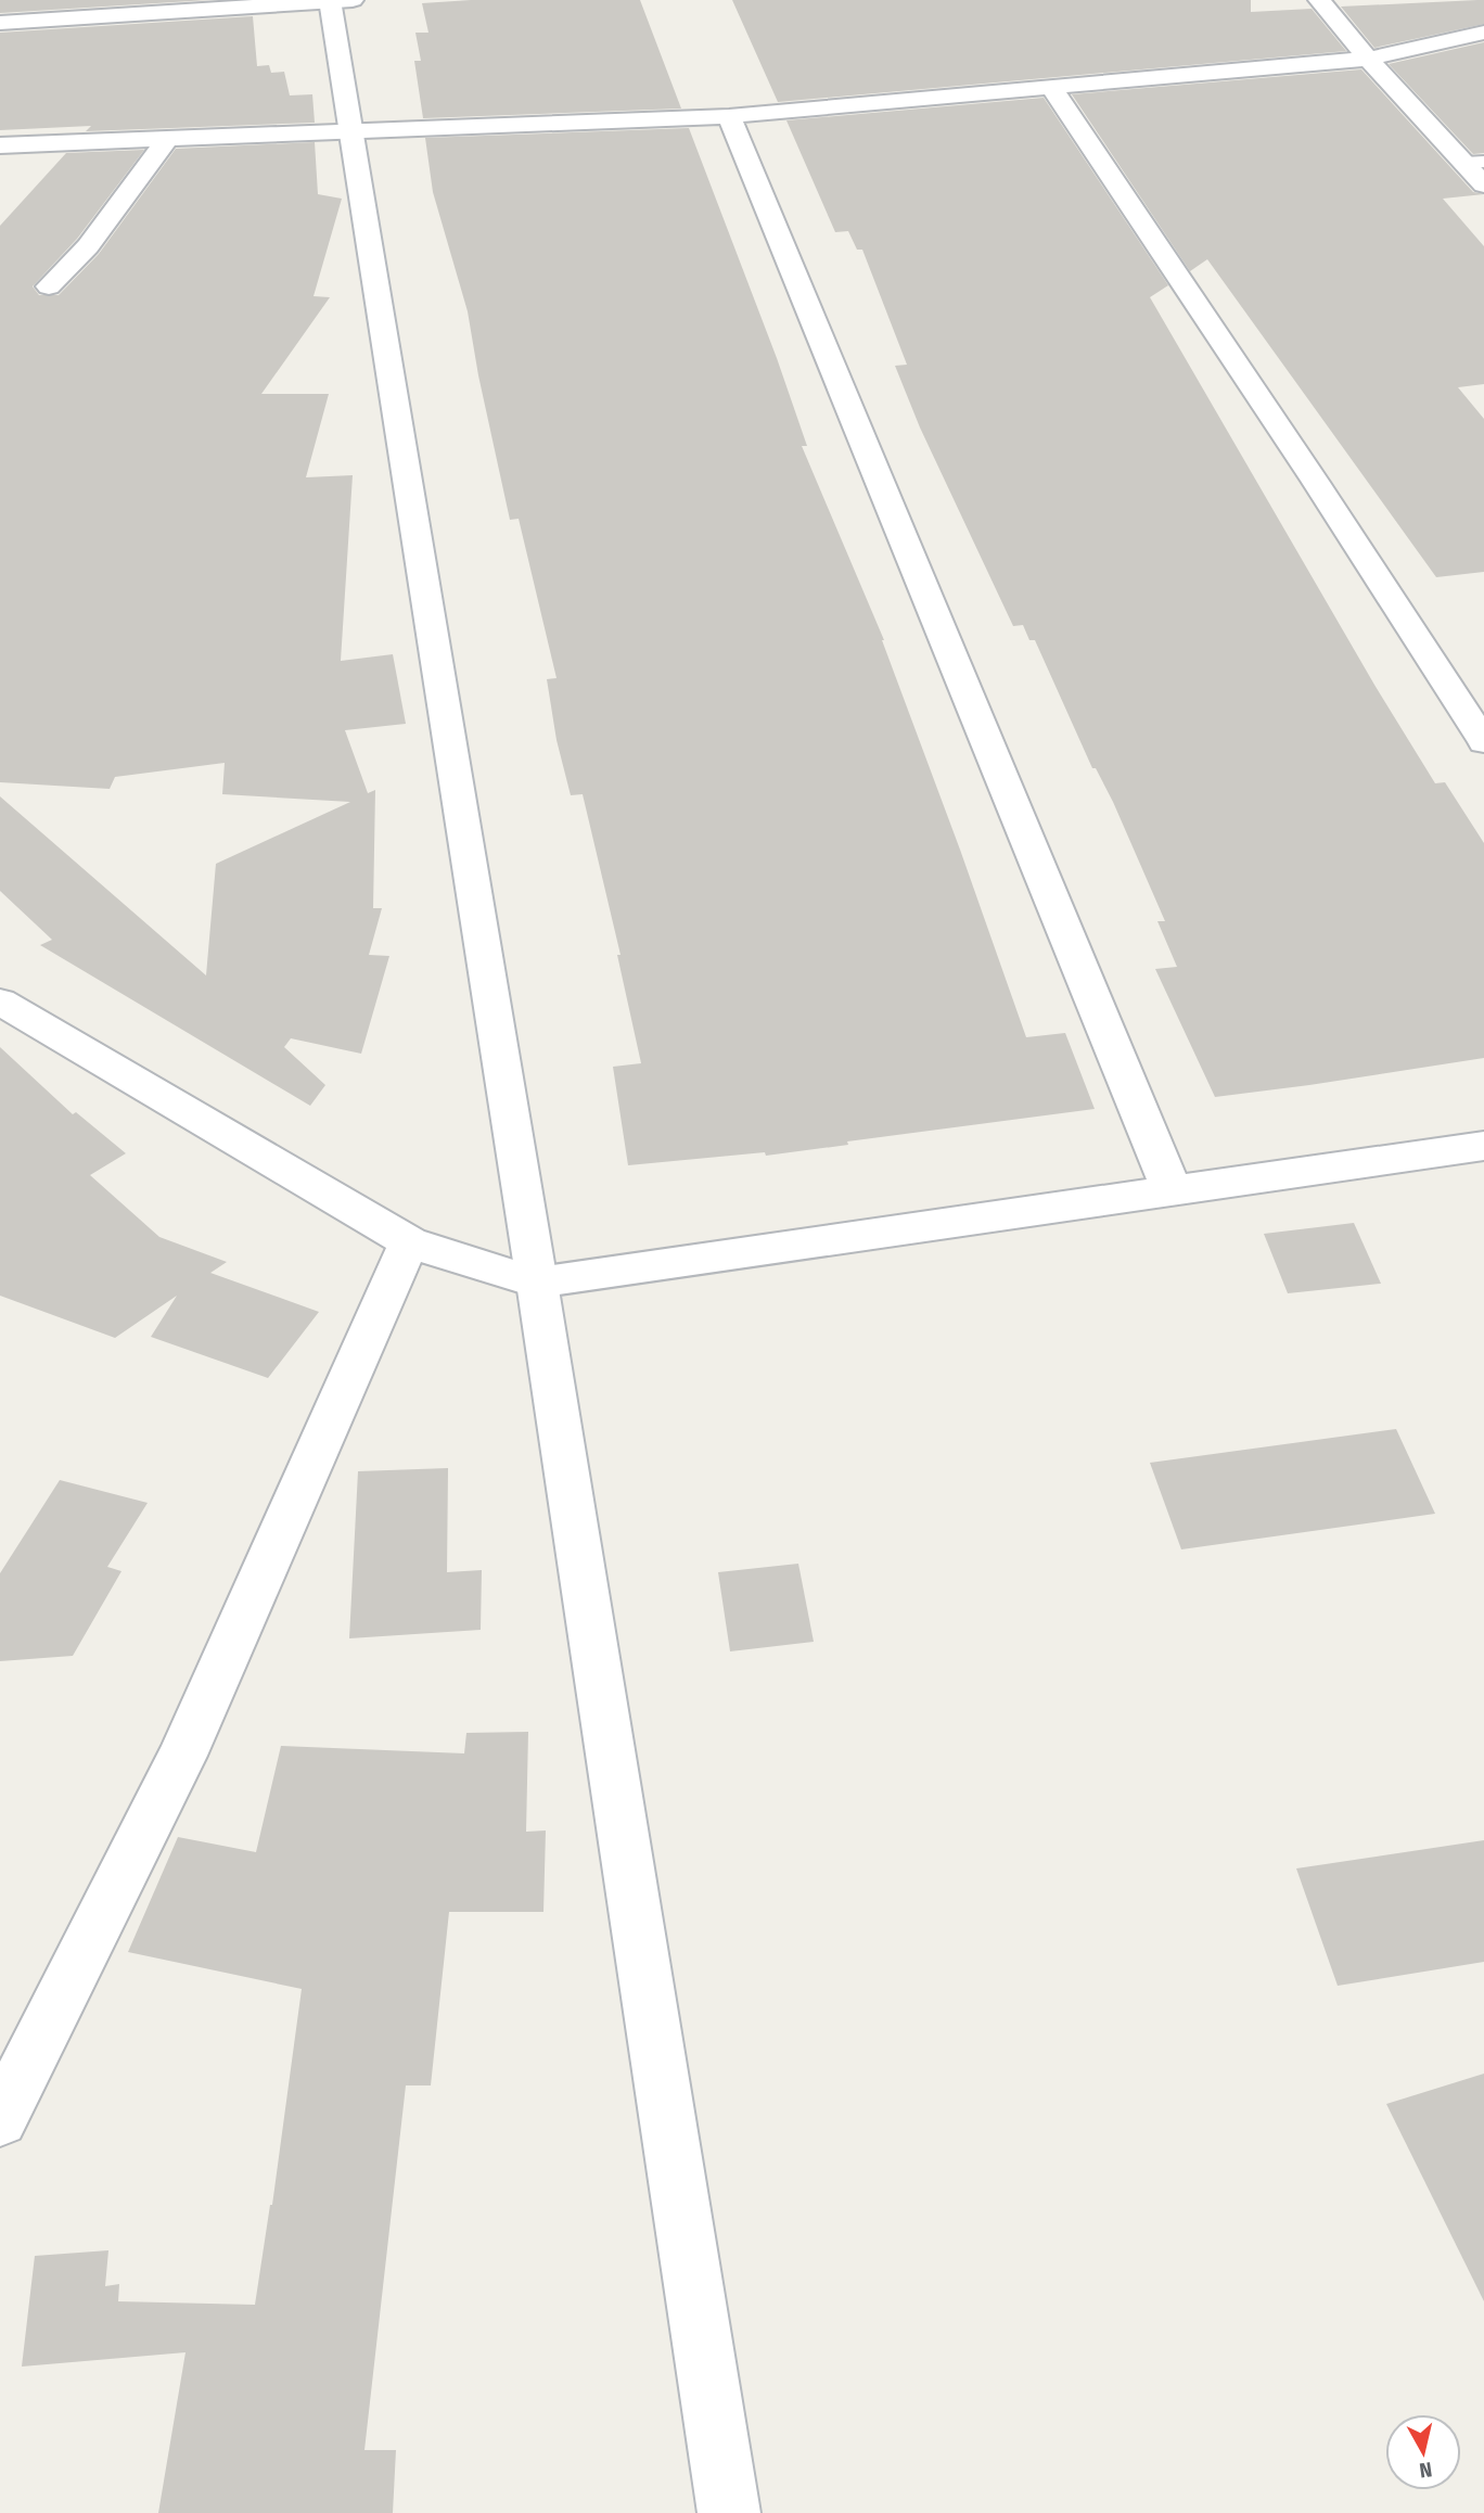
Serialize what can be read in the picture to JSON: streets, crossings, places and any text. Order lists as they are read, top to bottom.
{
  "north": "bottom"
}
